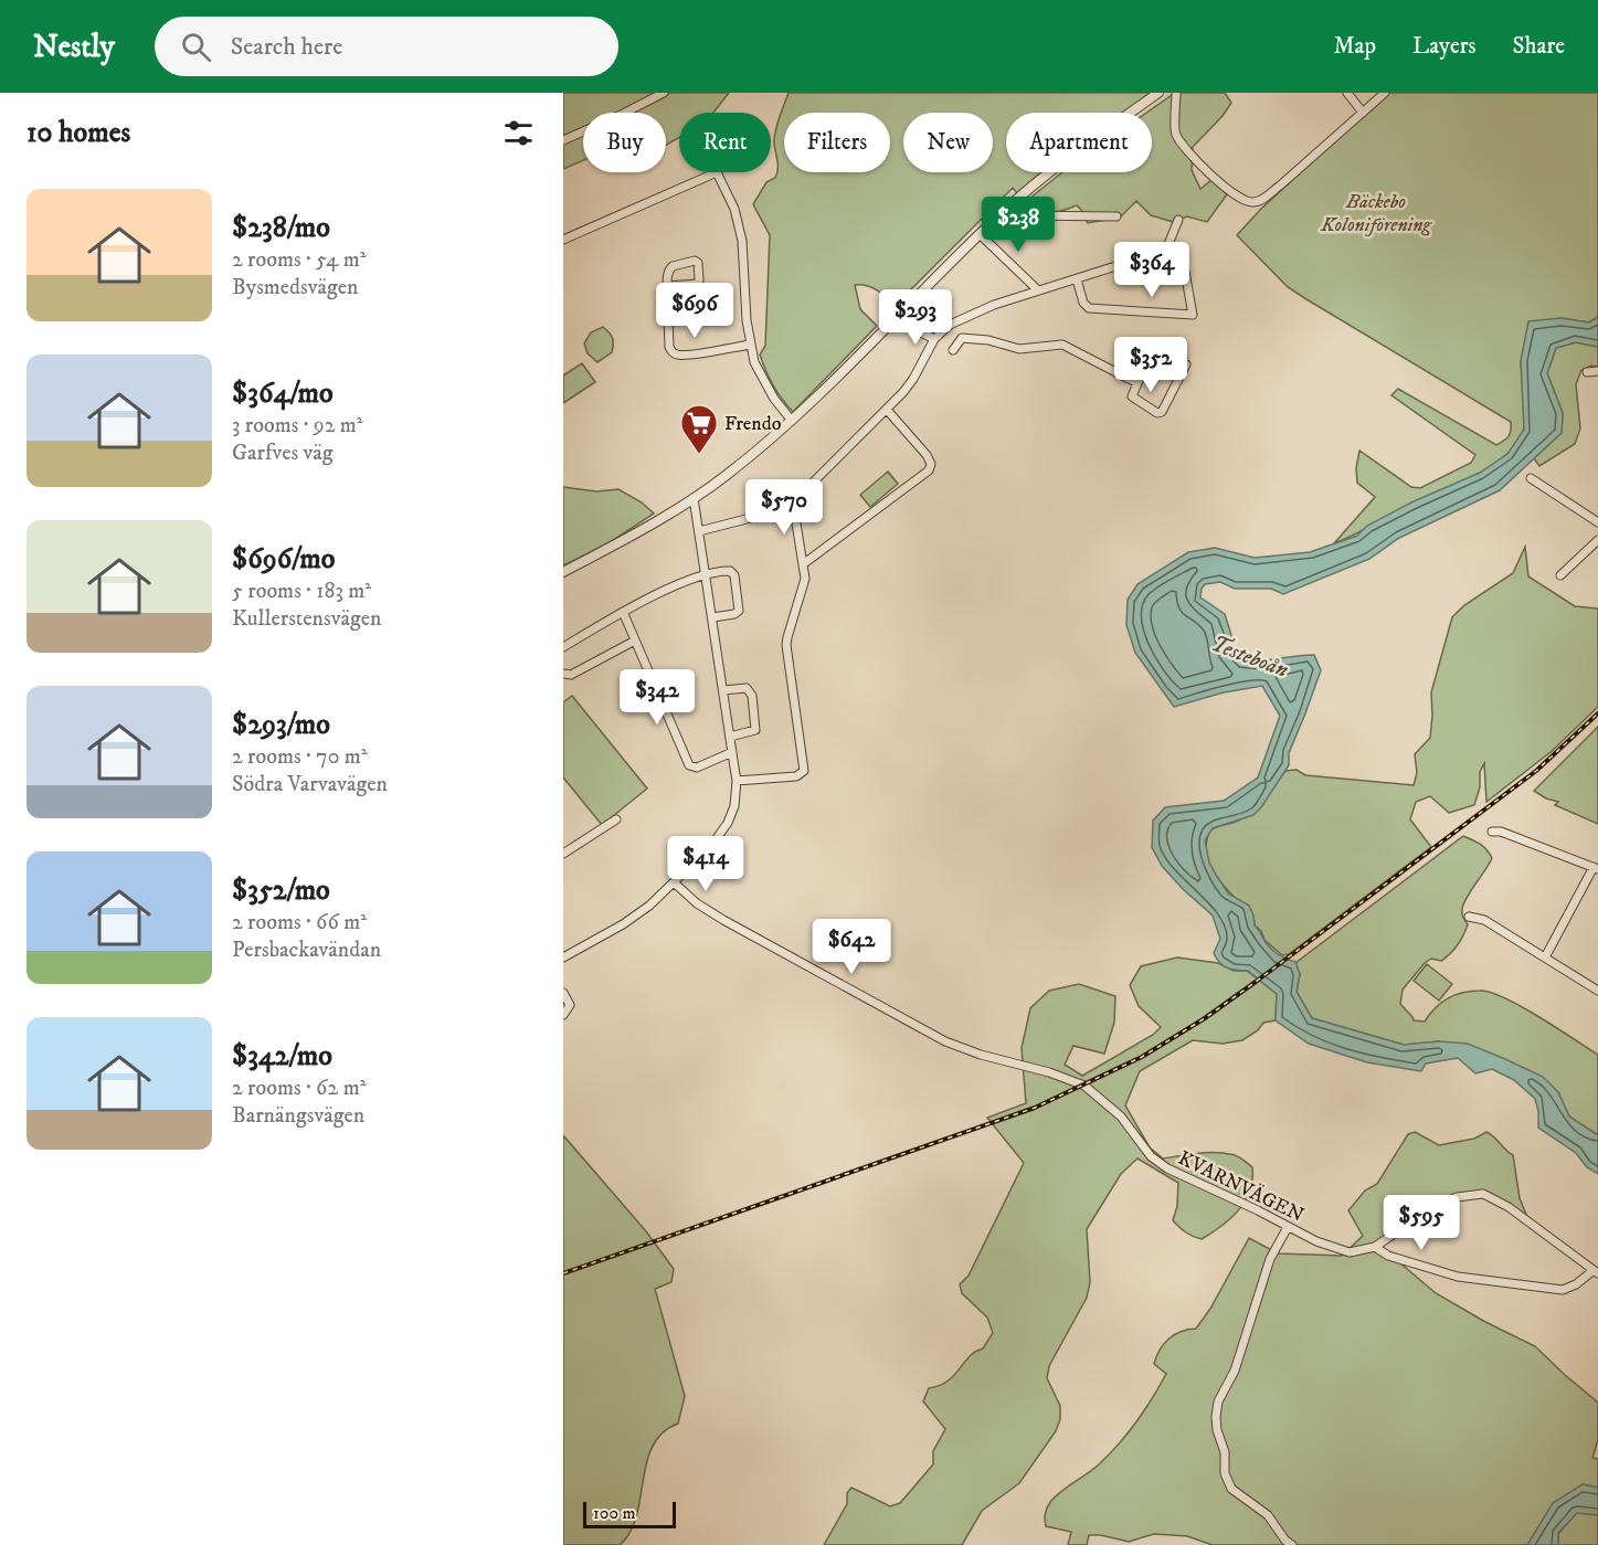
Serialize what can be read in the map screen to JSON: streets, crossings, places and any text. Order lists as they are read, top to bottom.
{
  "streets": {
    "street": ["KVARNVÄGEN"]
  },
  "water": ["Testeboån"],
  "parks": ["Bäckebo Koloniförening"],
  "places": {
    "supermarket": ["Frendo"]
  },
  "scale_bar": "100 m",
  "page": {
    "header": "Nestly",
    "search": "Search here",
    "nav": ["Map", "Layers", "Share"],
    "heading": "10 homes",
    "chip": [
      "Buy",
      "Rent",
      "Filters",
      "New",
      "Apartment"
    ],
    "list": [
      {
        "name": "$238/mo",
        "note": "2 rooms · 54 m² · Bysmedsvägen"
      },
      {
        "name": "$364/mo",
        "note": "3 rooms · 92 m² · Garfves väg"
      },
      {
        "name": "$696/mo",
        "note": "5 rooms · 183 m² · Kullerstensvägen"
      },
      {
        "name": "$293/mo",
        "note": "2 rooms · 70 m² · Södra Varvavägen"
      },
      {
        "name": "$352/mo",
        "note": "2 rooms · 66 m² · Persbackavändan"
      },
      {
        "name": "$342/mo",
        "note": "2 rooms · 62 m² · Barnängsvägen"
      }
    ],
    "price": [
      "$238",
      "$364",
      "$696",
      "$293",
      "$352",
      "$570",
      "$342",
      "$414",
      "$642",
      "$595"
    ],
    "scale": "100 m"
  }
}
